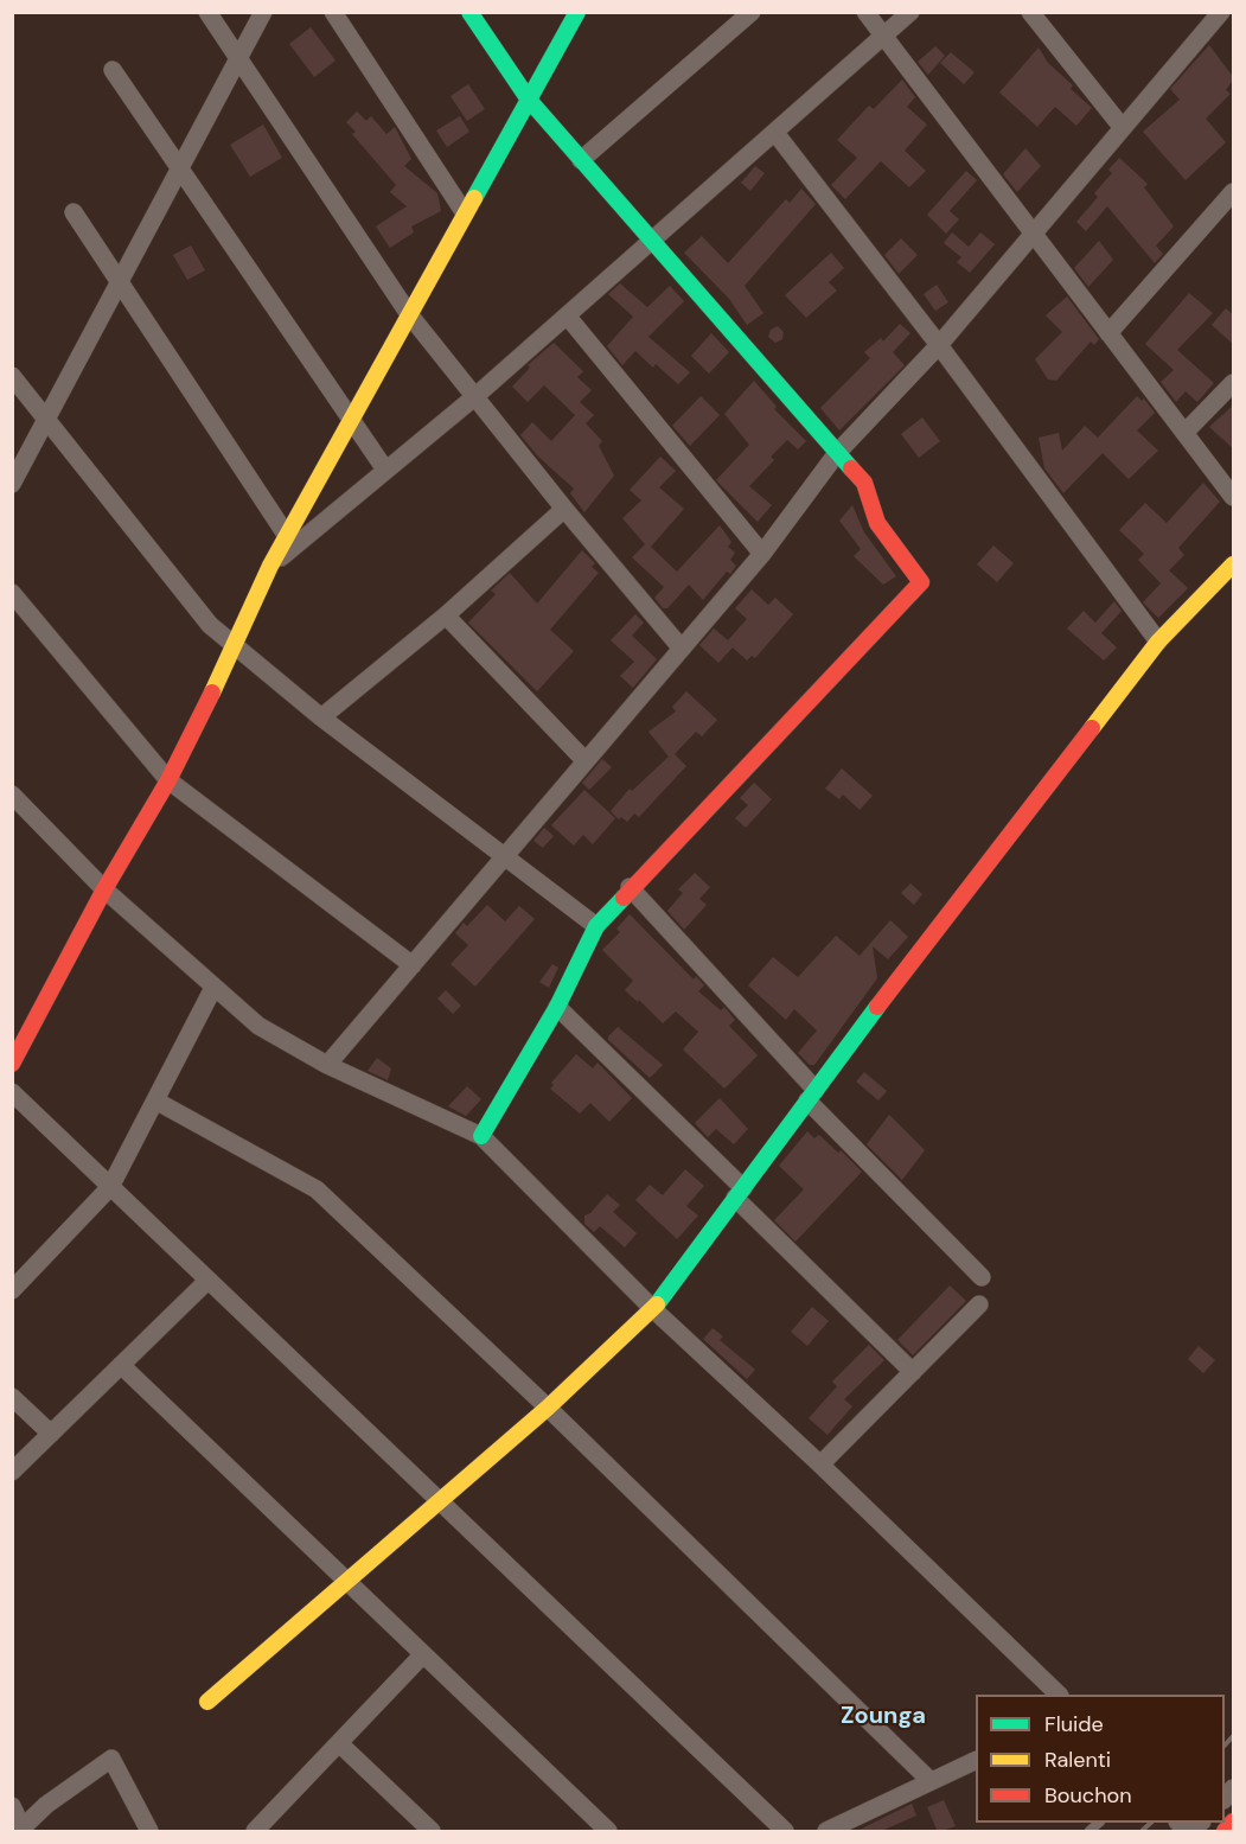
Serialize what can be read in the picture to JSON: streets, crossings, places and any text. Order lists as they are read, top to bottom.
{
  "districts": ["Zounga"],
  "legend": ["Fluide", "Ralenti", "Bouchon"]
}
